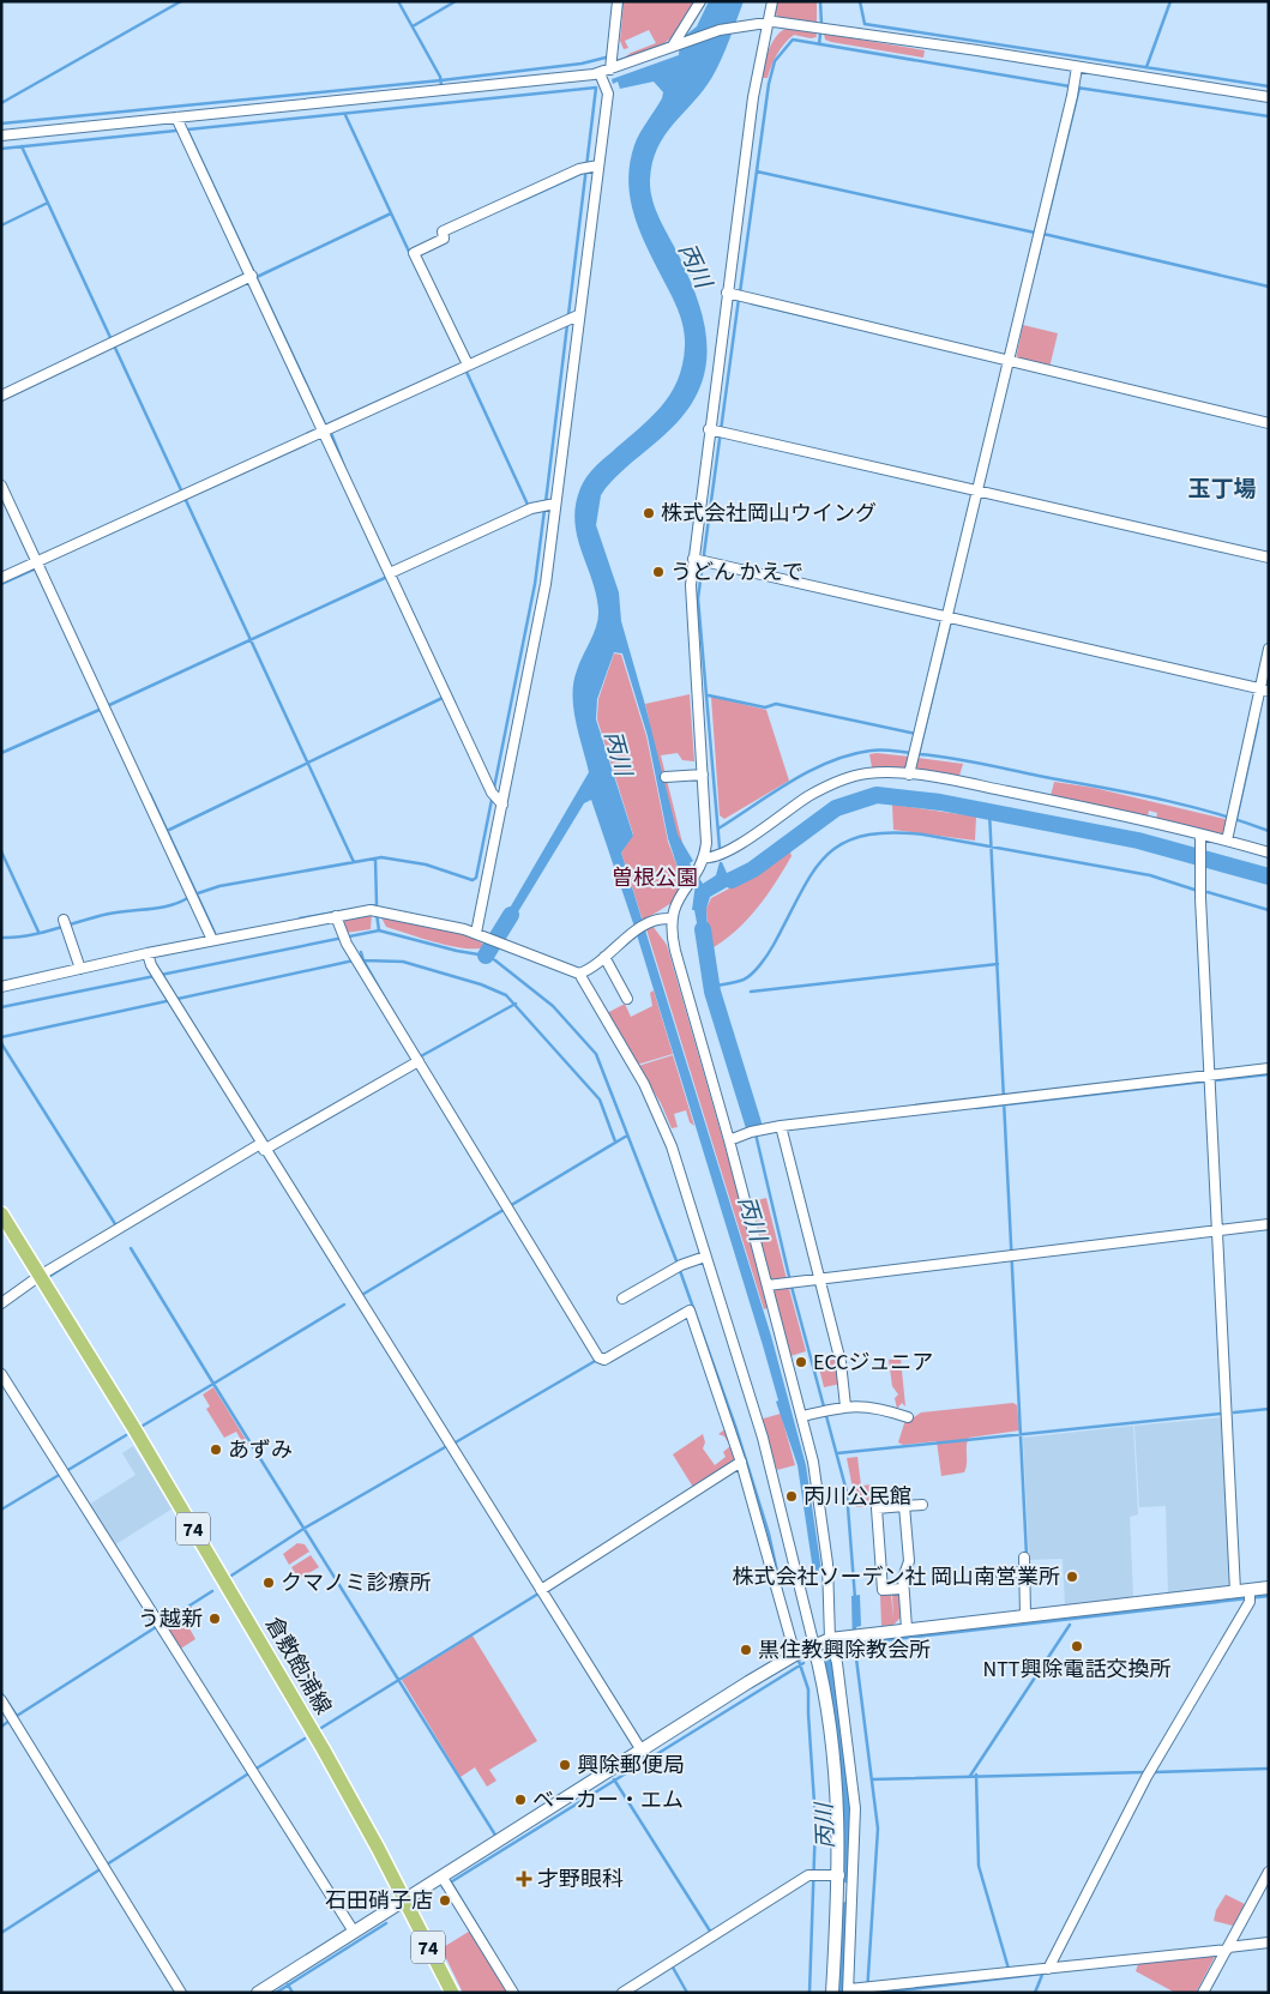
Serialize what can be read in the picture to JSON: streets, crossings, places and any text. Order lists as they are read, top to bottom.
{
  "streets": {
    "main road": ["74", "倉敷飽浦線"]
  },
  "districts": ["玉丁場"],
  "water": ["丙川"],
  "parks": ["曽根公園"],
  "places": {
    "other": [
      "株式会社岡山ウイング",
      "うどん かえで",
      "ECCジュニア",
      "あずみ",
      "丙川公民館",
      "株式会社ソーデン社 岡山南営業所",
      "クマノミ診療所",
      "う越新",
      "NTT興除電話交換所",
      "黒住教興除教会所",
      "興除郵便局",
      "ベーカー・エム",
      "石田硝子店"
    ],
    "health": ["才野眼科"]
  }
}
